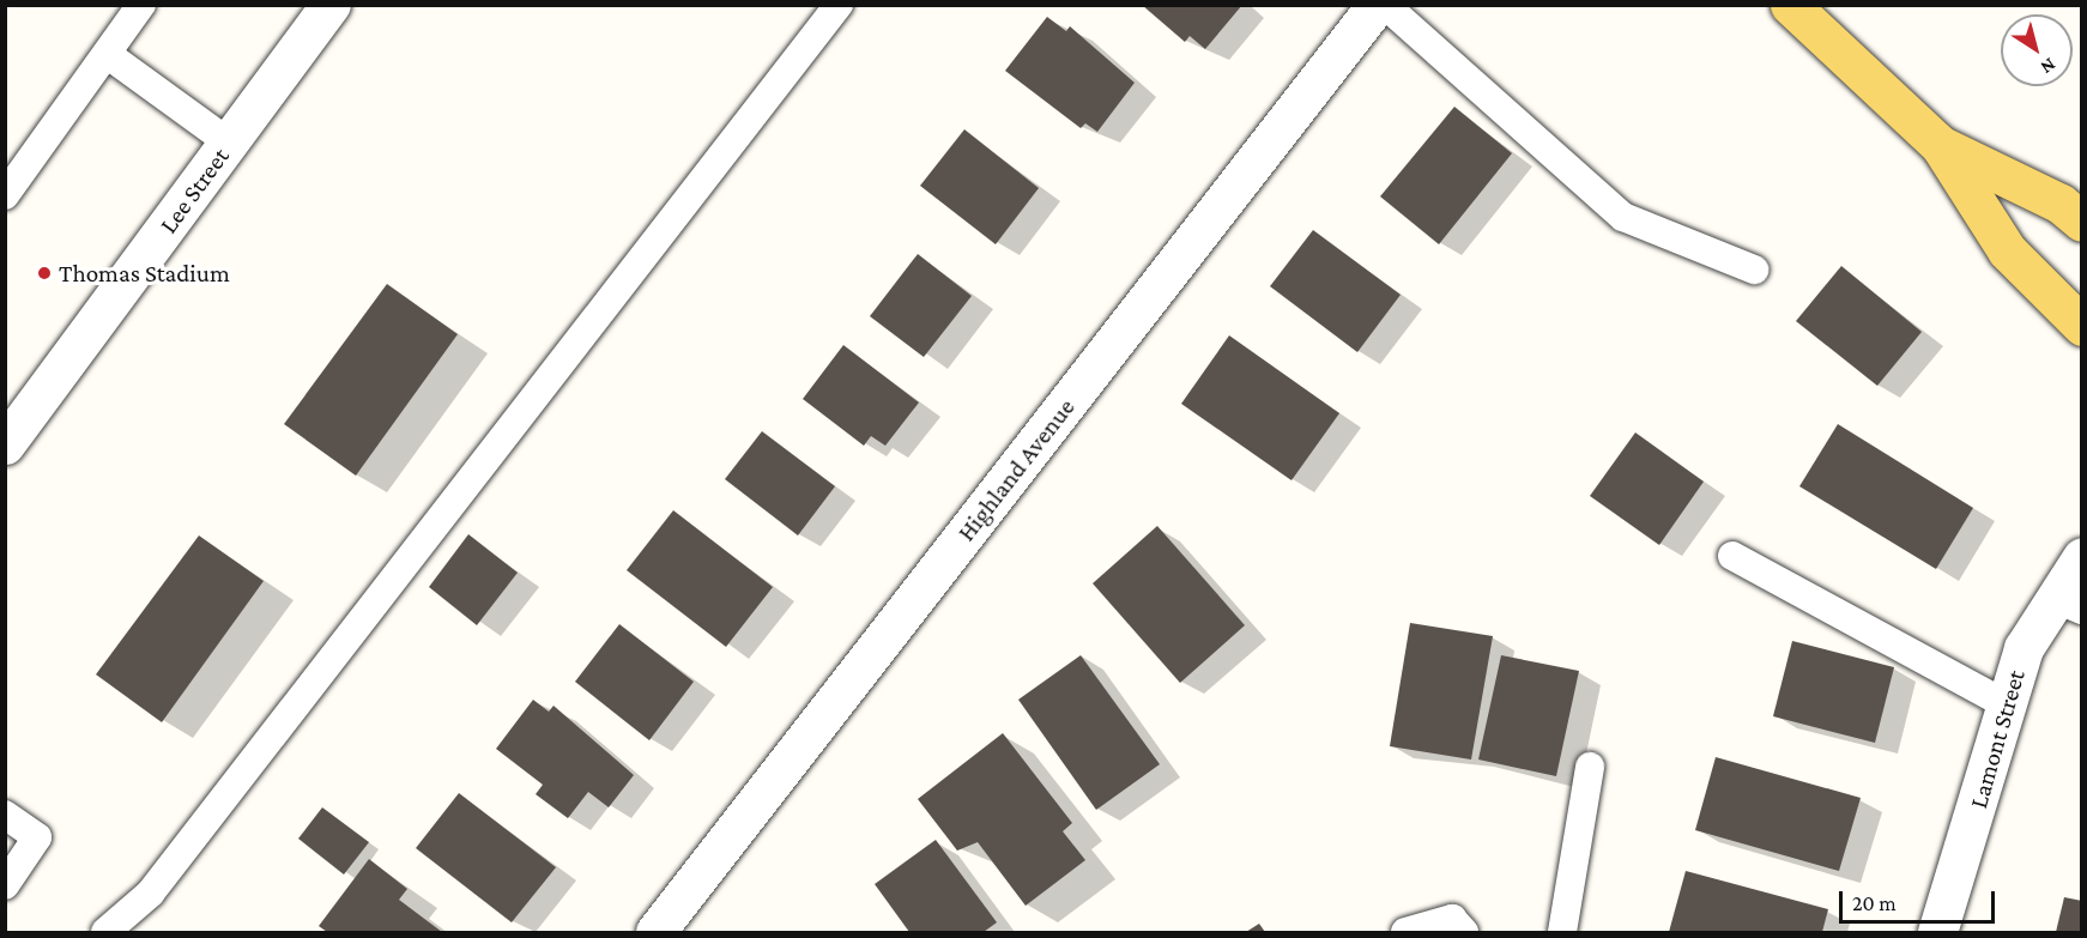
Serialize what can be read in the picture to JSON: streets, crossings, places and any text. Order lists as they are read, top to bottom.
{
  "streets": {
    "street": ["Lee Street", "Highland Avenue", "Lamont Street"]
  },
  "places": ["Thomas Stadium"],
  "scale_bar": "20 m",
  "north": "bottom right"
}
